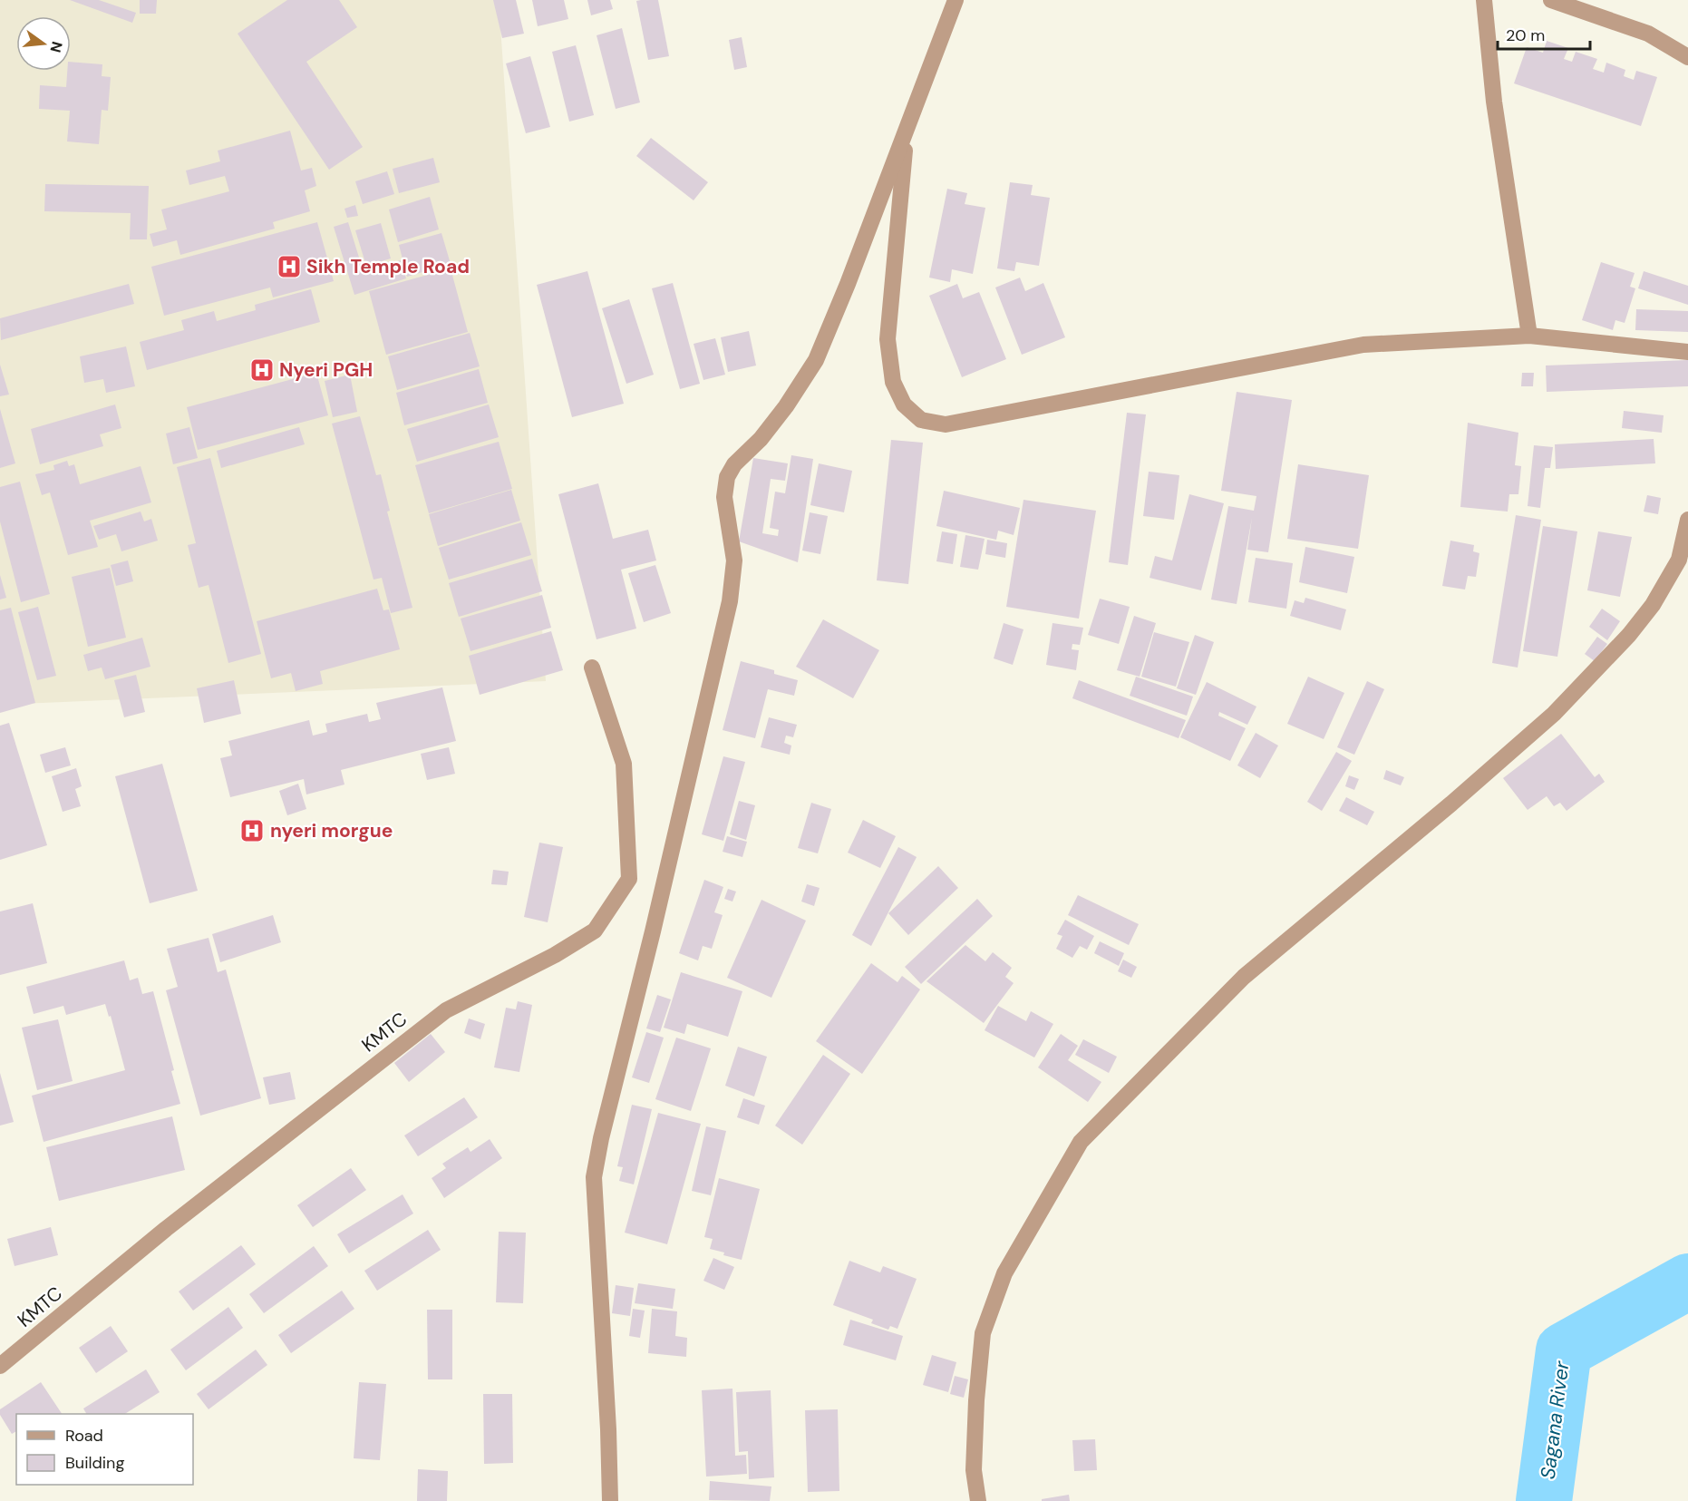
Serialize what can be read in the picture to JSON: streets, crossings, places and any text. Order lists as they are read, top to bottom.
{
  "streets": {
    "street": ["KMTC"]
  },
  "water": ["Sagana River"],
  "places": {
    "hospital": ["Sikh Temple Road", "Nyeri PGH", "nyeri morgue"]
  },
  "legend": ["Road", "Building"],
  "scale_bar": "20 m",
  "north": "right"
}
